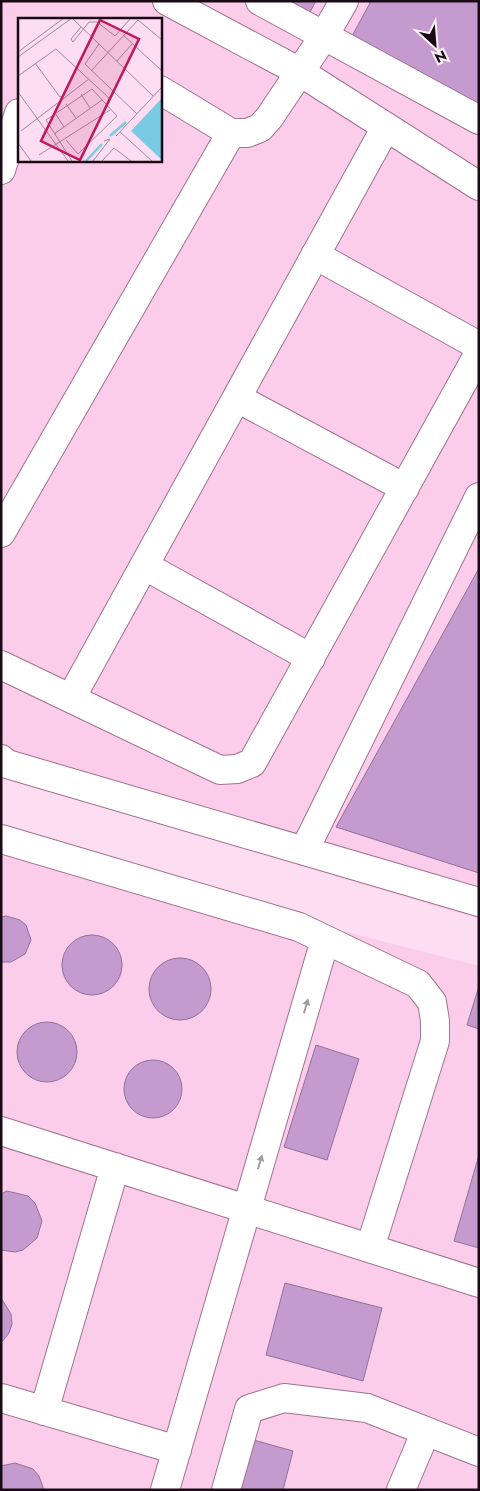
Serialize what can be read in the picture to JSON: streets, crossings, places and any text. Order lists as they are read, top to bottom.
{
  "north": "bottom right"
}
